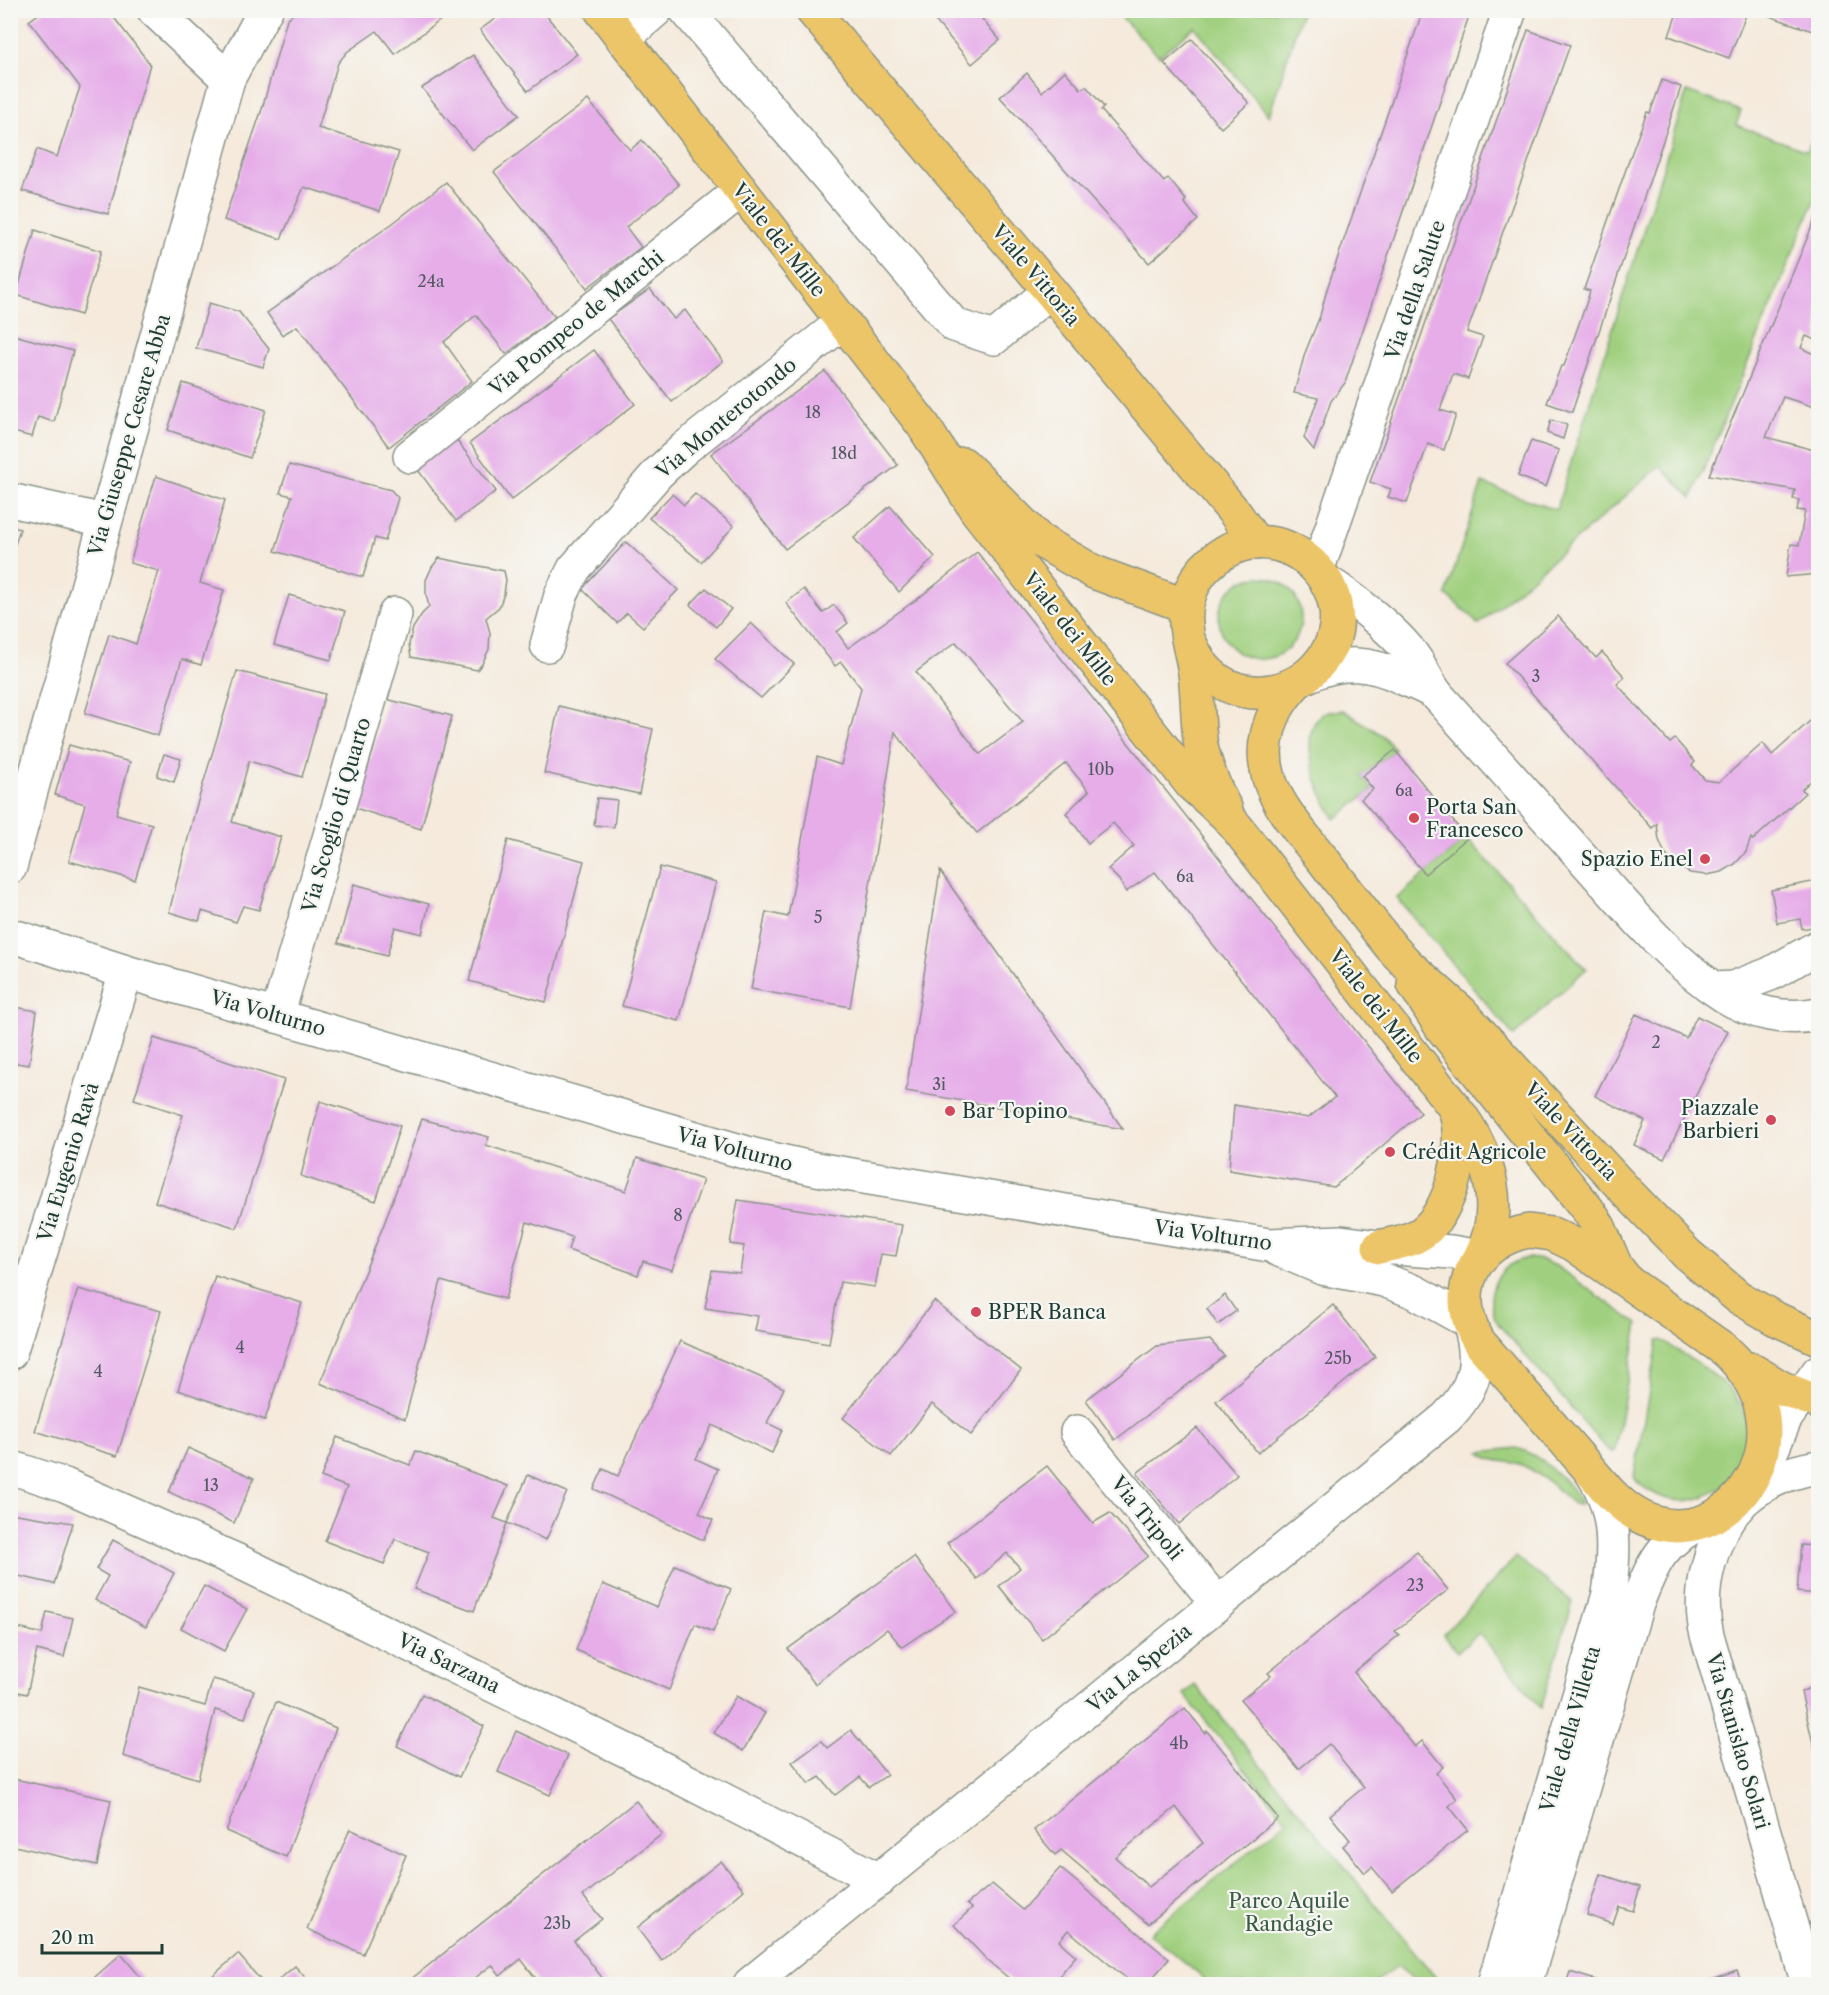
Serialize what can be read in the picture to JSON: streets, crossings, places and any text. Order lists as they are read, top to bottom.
{
  "streets": {
    "main road": ["Viale dei Mille", "Viale Vittoria"],
    "street": [
      "Via della Salute",
      "Via Pompeo de Marchi",
      "Via Monterotondo",
      "Via Giuseppe Cesare Abba",
      "Via Scoglio di Quarto",
      "Via Volturno",
      "Via Eugenio Ravà",
      "Via Tripoli",
      "Via Sarzana",
      "Via La Spezia",
      "Viale della Villetta",
      "Via Stanislao Solari"
    ]
  },
  "crossings": [
    ["Viale dei Mille", "Via Pompeo de Marchi"],
    ["Viale dei Mille", "Via Monterotondo"],
    ["Viale dei Mille", "Via Volturno"],
    ["Viale Vittoria", "Via della Salute"],
    ["Via Scoglio di Quarto", "Via Volturno"],
    ["Via Volturno", "Via Eugenio Ravà"],
    ["Via Tripoli", "Via La Spezia"],
    ["Via Sarzana", "Via La Spezia"]
  ],
  "parks": ["Parco Aquile Randagie"],
  "places": [
    "Porta San Francesco",
    "Spazio Enel",
    "Bar Topino",
    "Piazzale Barbieri",
    "Crédit Agricole",
    "BPER Banca"
  ],
  "house_numbers": [
    "24a",
    "18",
    "18d",
    "3",
    "10b",
    "6a",
    "6a",
    "5",
    "2",
    "3i",
    "8",
    "4",
    "25b",
    "4",
    "13",
    "23",
    "4b",
    "23b"
  ],
  "scale_bar": "20 m"
}
